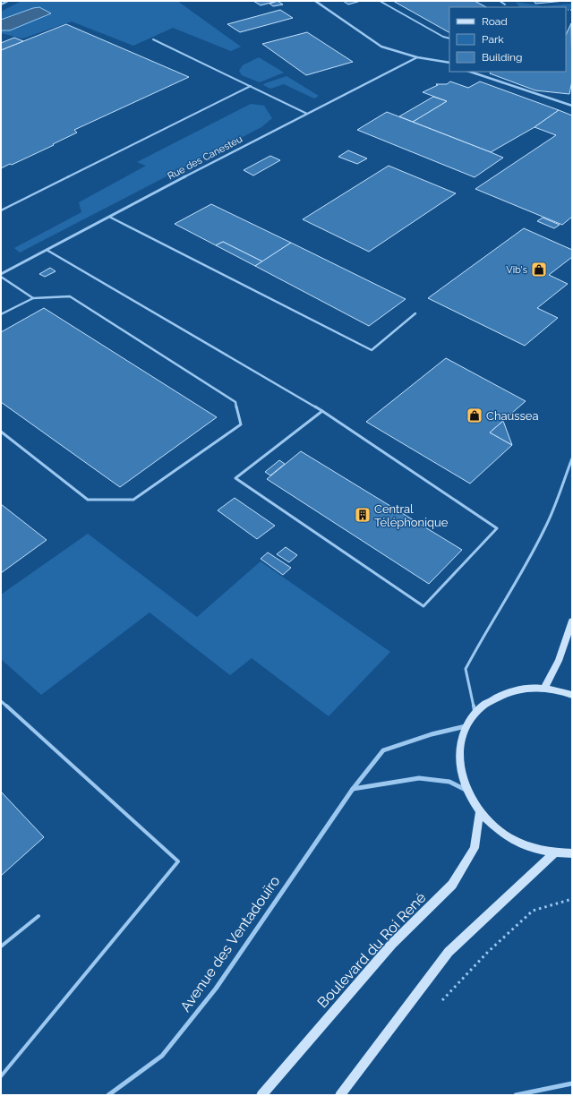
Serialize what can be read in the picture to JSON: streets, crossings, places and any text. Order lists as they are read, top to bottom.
{
  "streets": {
    "main road": ["Boulevard du Roi René"],
    "street": ["Rue des Canesteu", "Avenue des Ventadouïro"]
  },
  "places": {
    "shop": ["Vib's", "Chaussea"],
    "building": ["Central Téléphonique"]
  },
  "legend": ["Road", "Park", "Building"]
}
